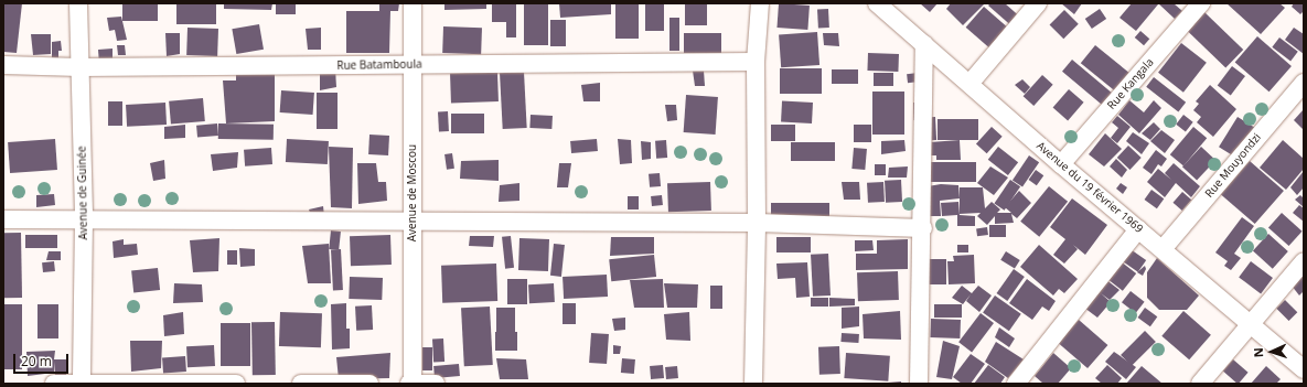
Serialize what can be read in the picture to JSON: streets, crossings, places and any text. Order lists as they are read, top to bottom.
{
  "streets": {
    "street": [
      "Rue Batamboula",
      "Rue Kangala",
      "Rue Mouyondzi",
      "Avenue du 19 février 1969",
      "Avenue de Guinée",
      "Avenue de Moscou"
    ]
  },
  "crossings": [
    ["Rue Batamboula", "Avenue de Guinée"],
    ["Rue Batamboula", "Avenue de Moscou"],
    ["Rue Kangala", "Avenue du 19 février 1969"],
    ["Rue Mouyondzi", "Avenue du 19 février 1969"]
  ],
  "scale_bar": "20 m",
  "north": "left"
}
